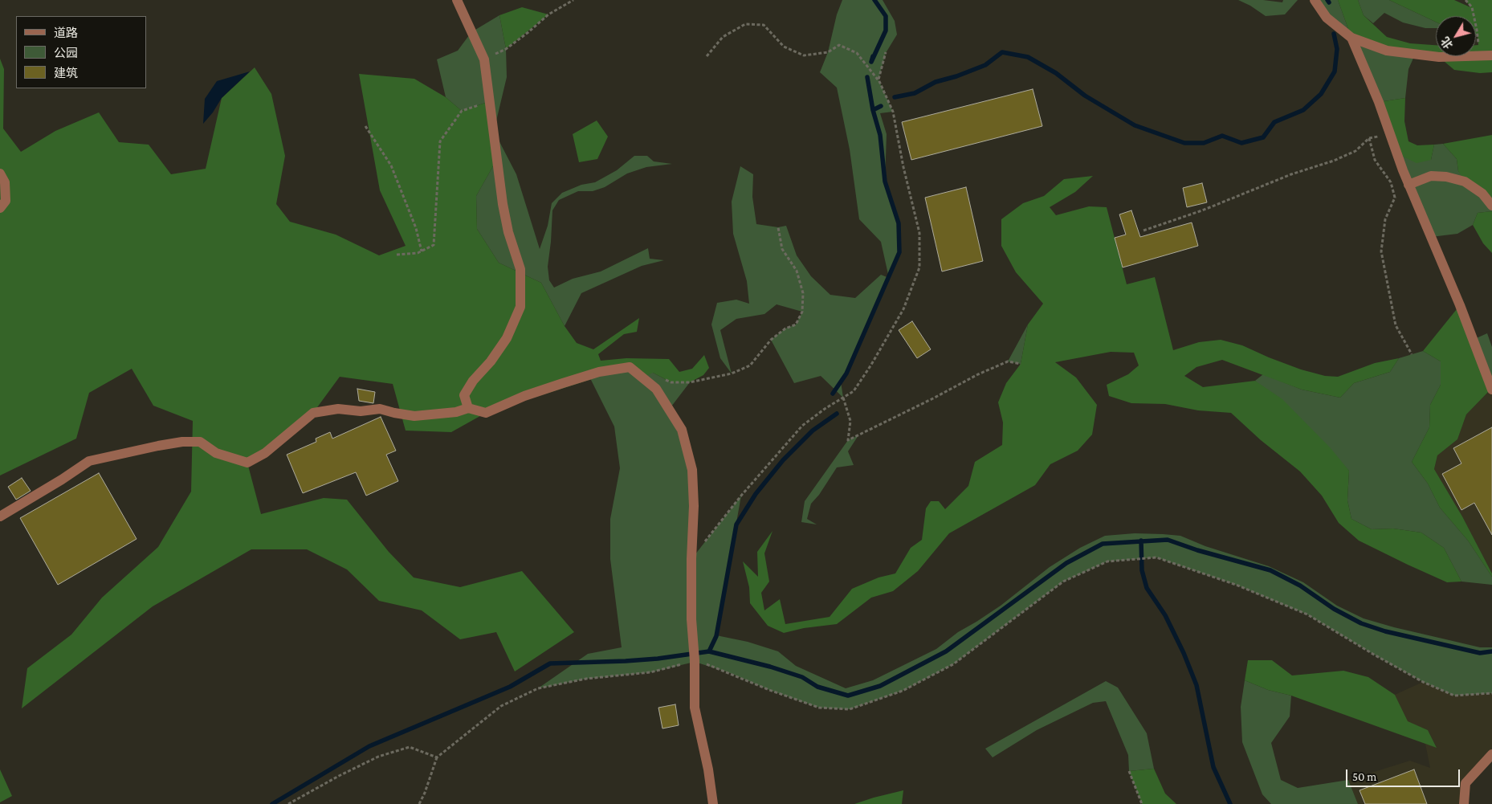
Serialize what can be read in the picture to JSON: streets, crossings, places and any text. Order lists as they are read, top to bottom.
{
  "legend": ["道路", "公园", "建筑"],
  "scale_bar": "50 m",
  "north": "bottom left"
}
